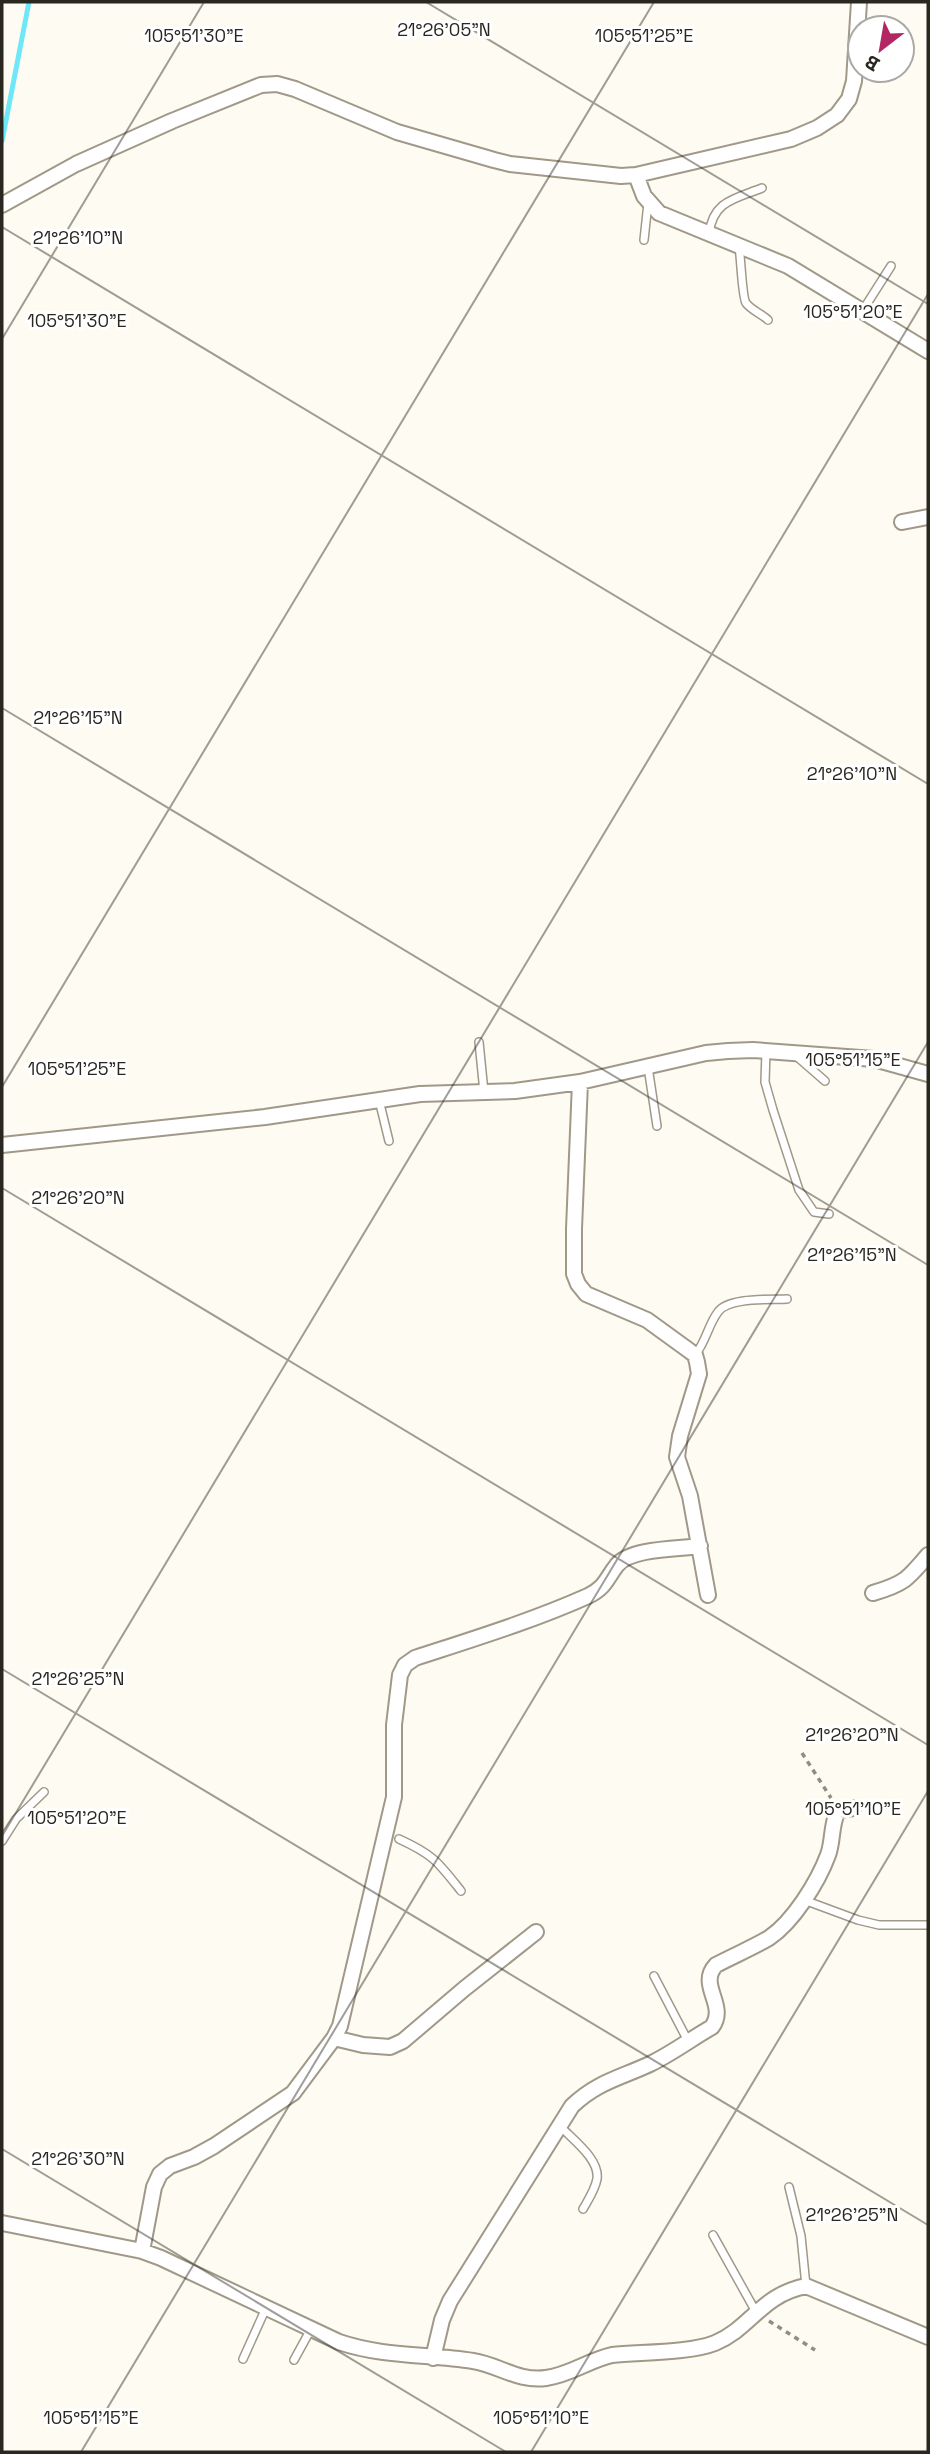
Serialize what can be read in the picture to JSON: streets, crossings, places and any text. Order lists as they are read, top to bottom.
{
  "north": "bottom left",
  "coordinates": [
    "21°26'05\"N",
    "105°51'25\"E",
    "105°51'30\"E",
    "21°26'10\"N",
    "105°51'20\"E",
    "21°26'15\"N",
    "105°51'15\"E",
    "21°26'20\"N",
    "21°26'25\"N",
    "105°51'10\"E",
    "21°26'30\"N"
  ]
}
